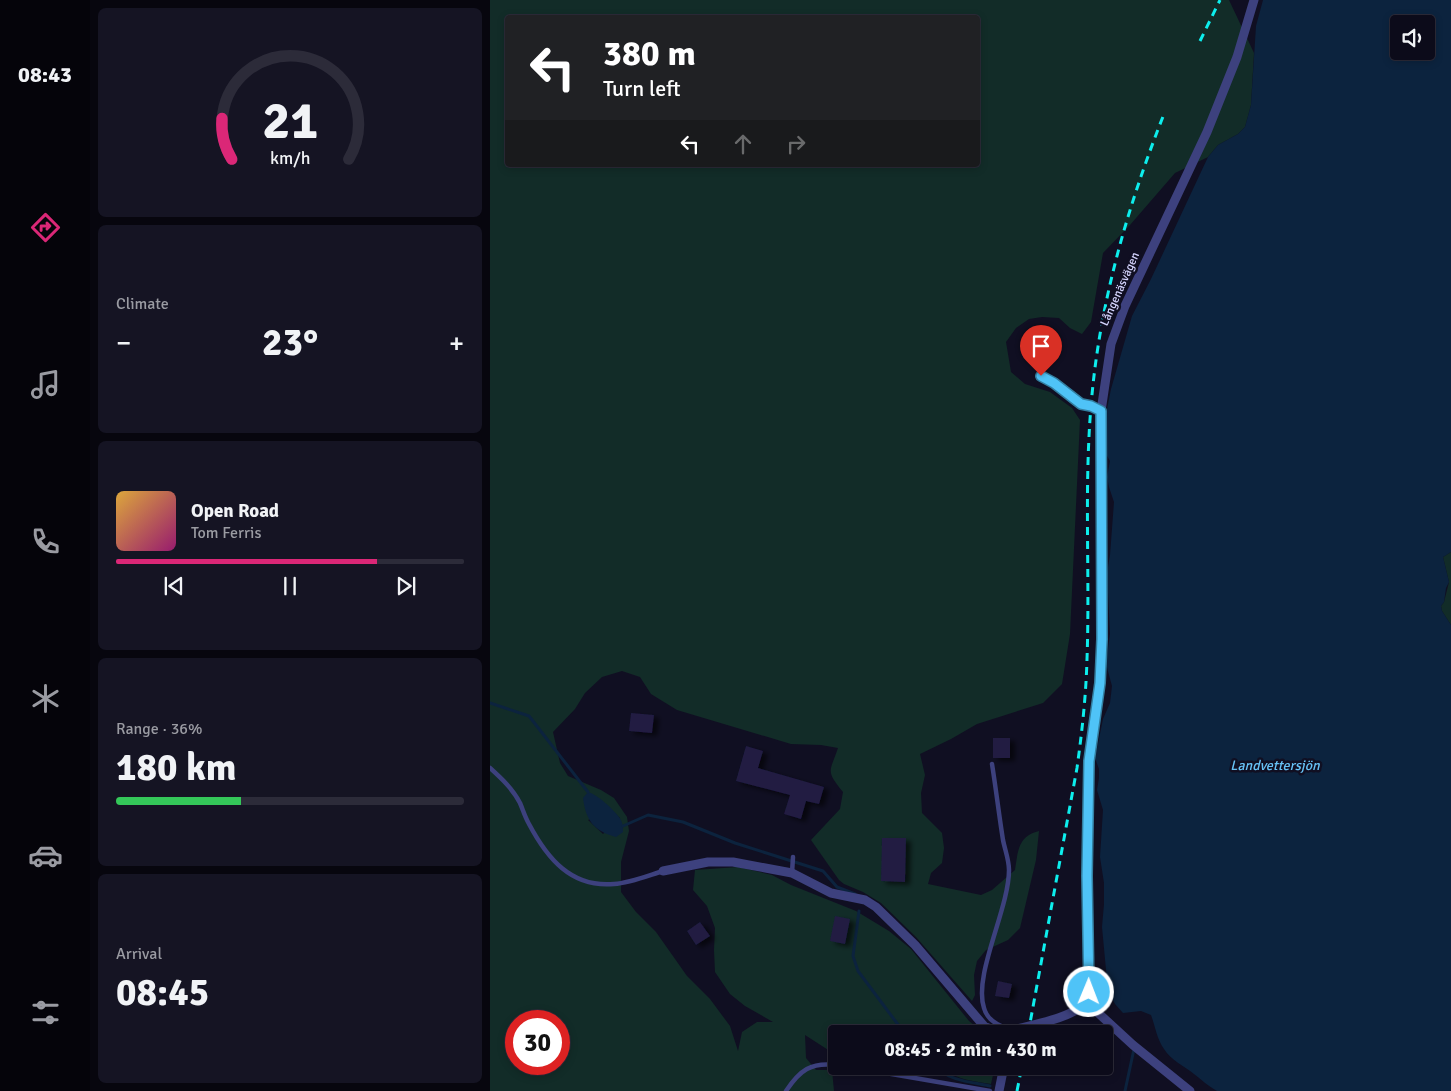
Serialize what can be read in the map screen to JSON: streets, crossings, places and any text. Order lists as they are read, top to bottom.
{
  "streets": {
    "street": ["Långenäsvägen"]
  },
  "water": ["Landvettersjön"],
  "page": {
    "tabs": "08:43",
    "turn": ["380 m", "Turn left"],
    "tile": [
      "Climate",
      ["Range · 36%", "180 km"],
      ["Arrival", "08:45"]
    ],
    "heat": ["−", "23°", "+"],
    "song": ["Open Road", "Tom Ferris"],
    "limit": "30",
    "trip": "08:45 · 2 min · 430 m",
    "gauge": ["21", "km/h"]
  }
}
